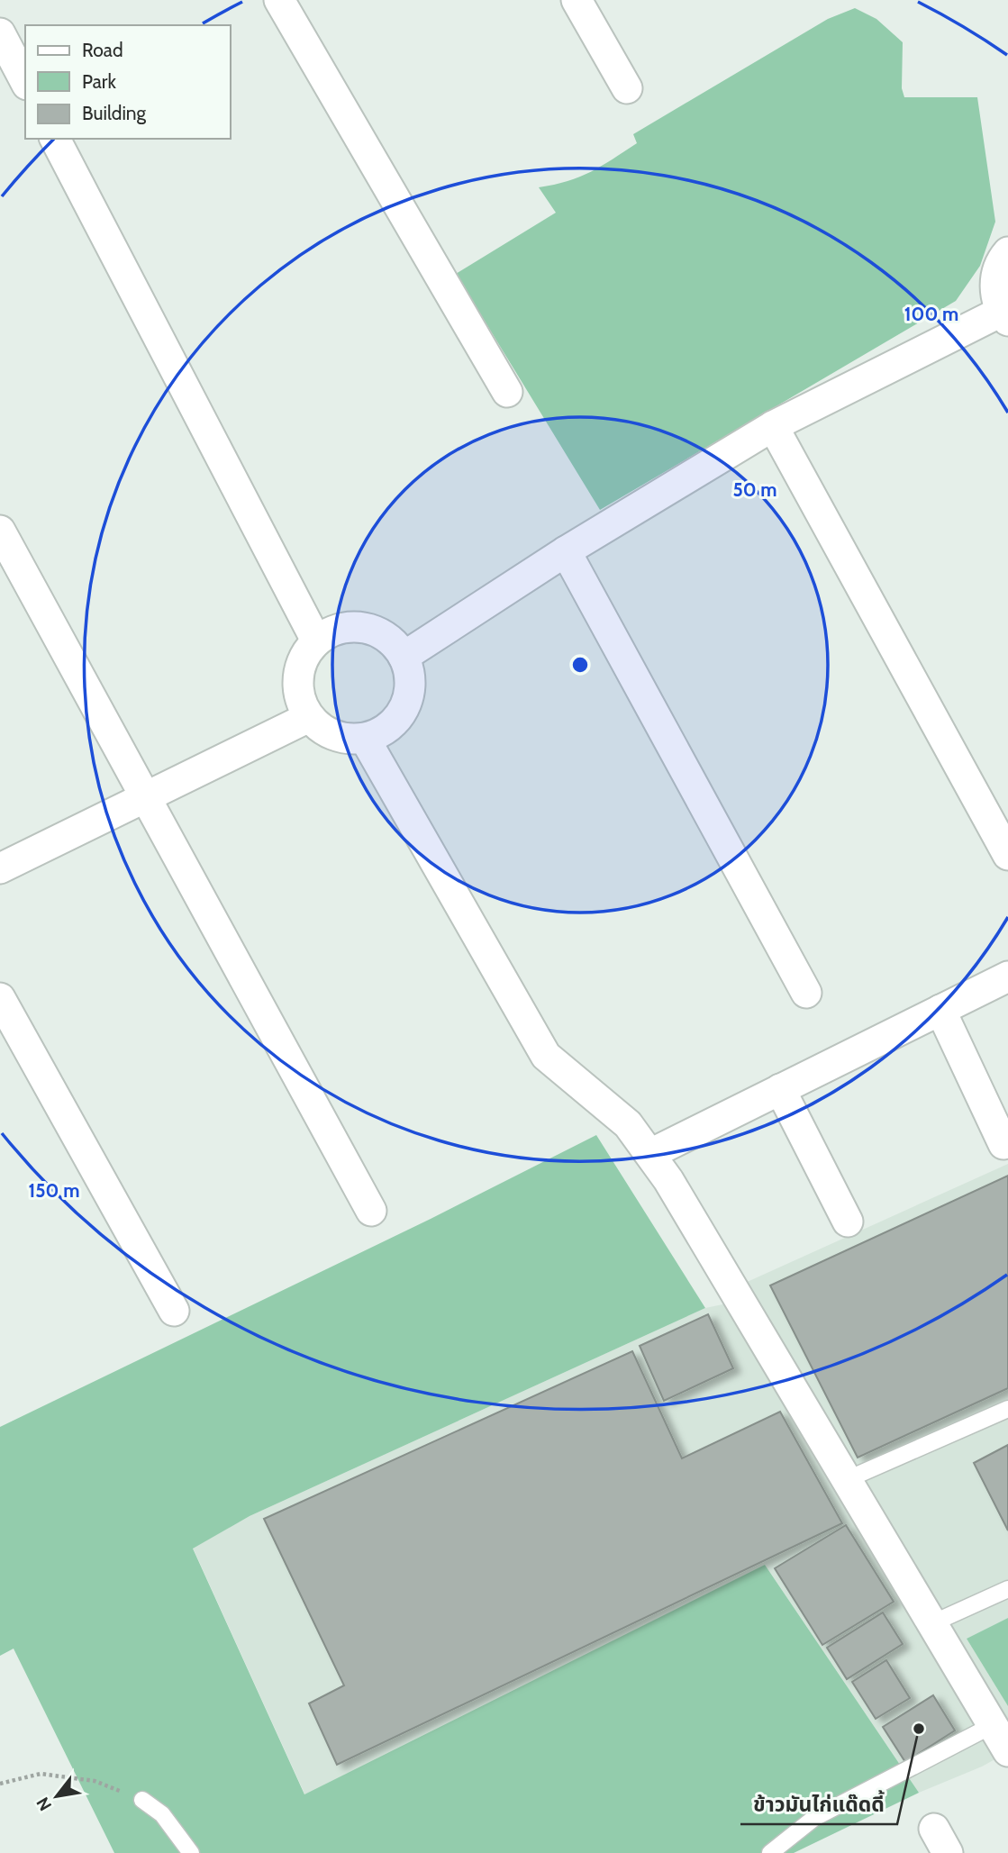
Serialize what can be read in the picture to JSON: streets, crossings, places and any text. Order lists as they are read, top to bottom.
{
  "places": ["ข้าวมันไก่แด๊ดดี้"],
  "legend": ["Road", "Park", "Building"],
  "north": "bottom left",
  "rings": ["100 m", "50 m", "150 m"]
}
